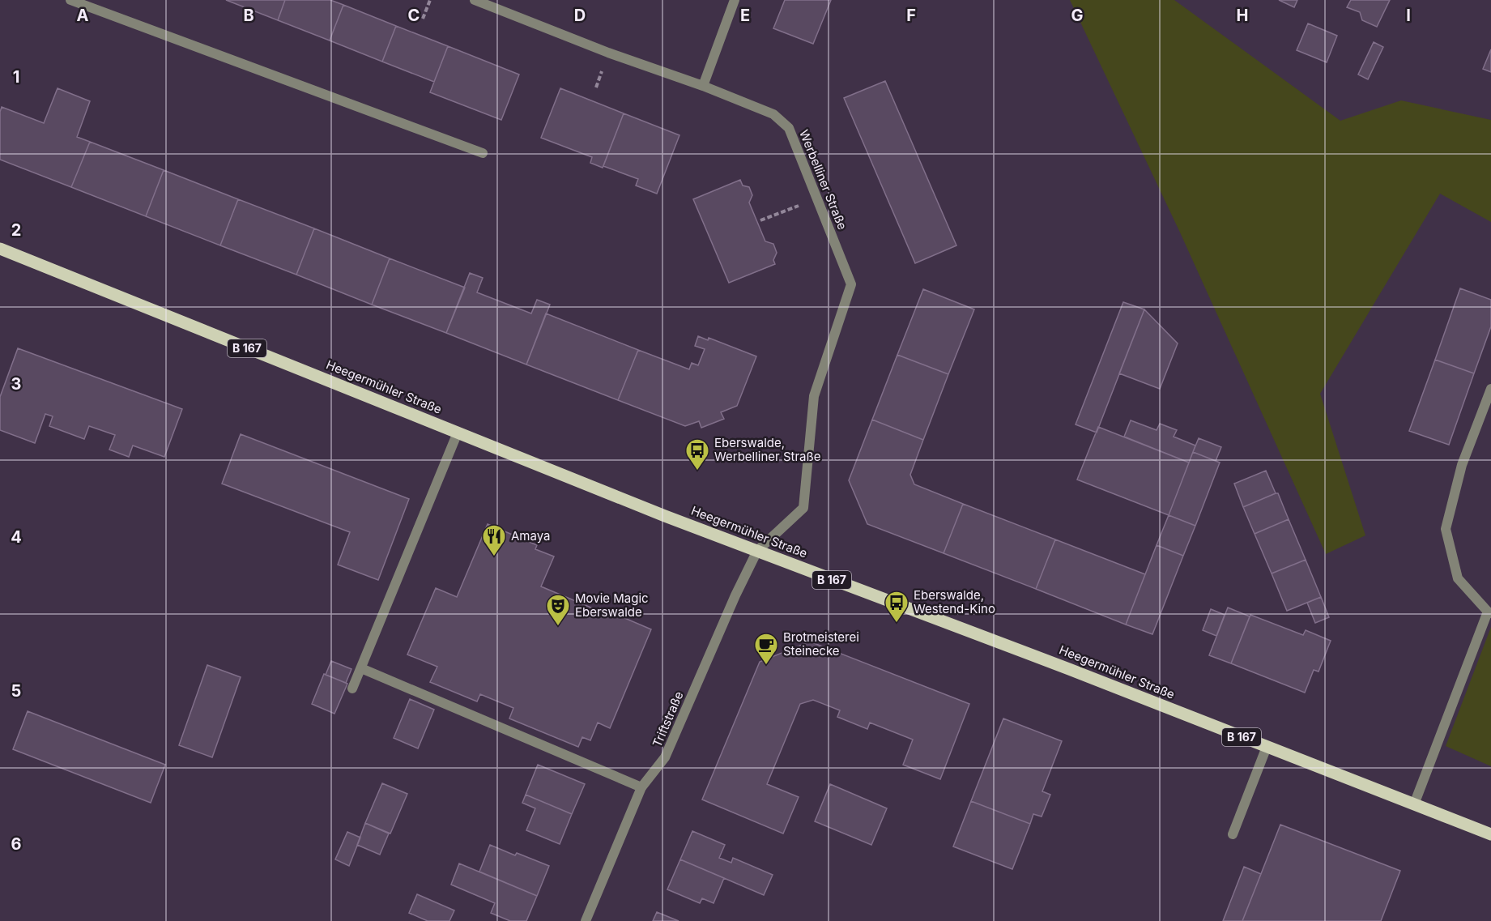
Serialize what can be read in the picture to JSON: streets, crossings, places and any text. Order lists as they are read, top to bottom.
{
  "streets": {
    "main road": ["B 167", "Heegermühler Straße"],
    "street": ["Werbelliner Straße", "Triftstraße"]
  },
  "crossings": [
    ["Werbelliner Straße", "Heegermühler Straße"],
    ["Werbelliner Straße", "Triftstraße"],
    ["Heegermühler Straße", "Triftstraße"]
  ],
  "places": {
    "bus stop": ["Eberswalde, Werbelliner Straße", "Eberswalde, Westend-Kino"],
    "restaurant": ["Amaya"],
    "theatre": ["Movie Magic Eberswalde"],
    "cafe": ["Brotmeisterei Steinecke"]
  },
  "grid": {
    "columns": [
      "A",
      "B",
      "C",
      "D",
      "E",
      "F",
      "G",
      "H",
      "I"
    ],
    "rows": [
      "1",
      "2",
      "3",
      "4",
      "5",
      "6"
    ]
  }
}
